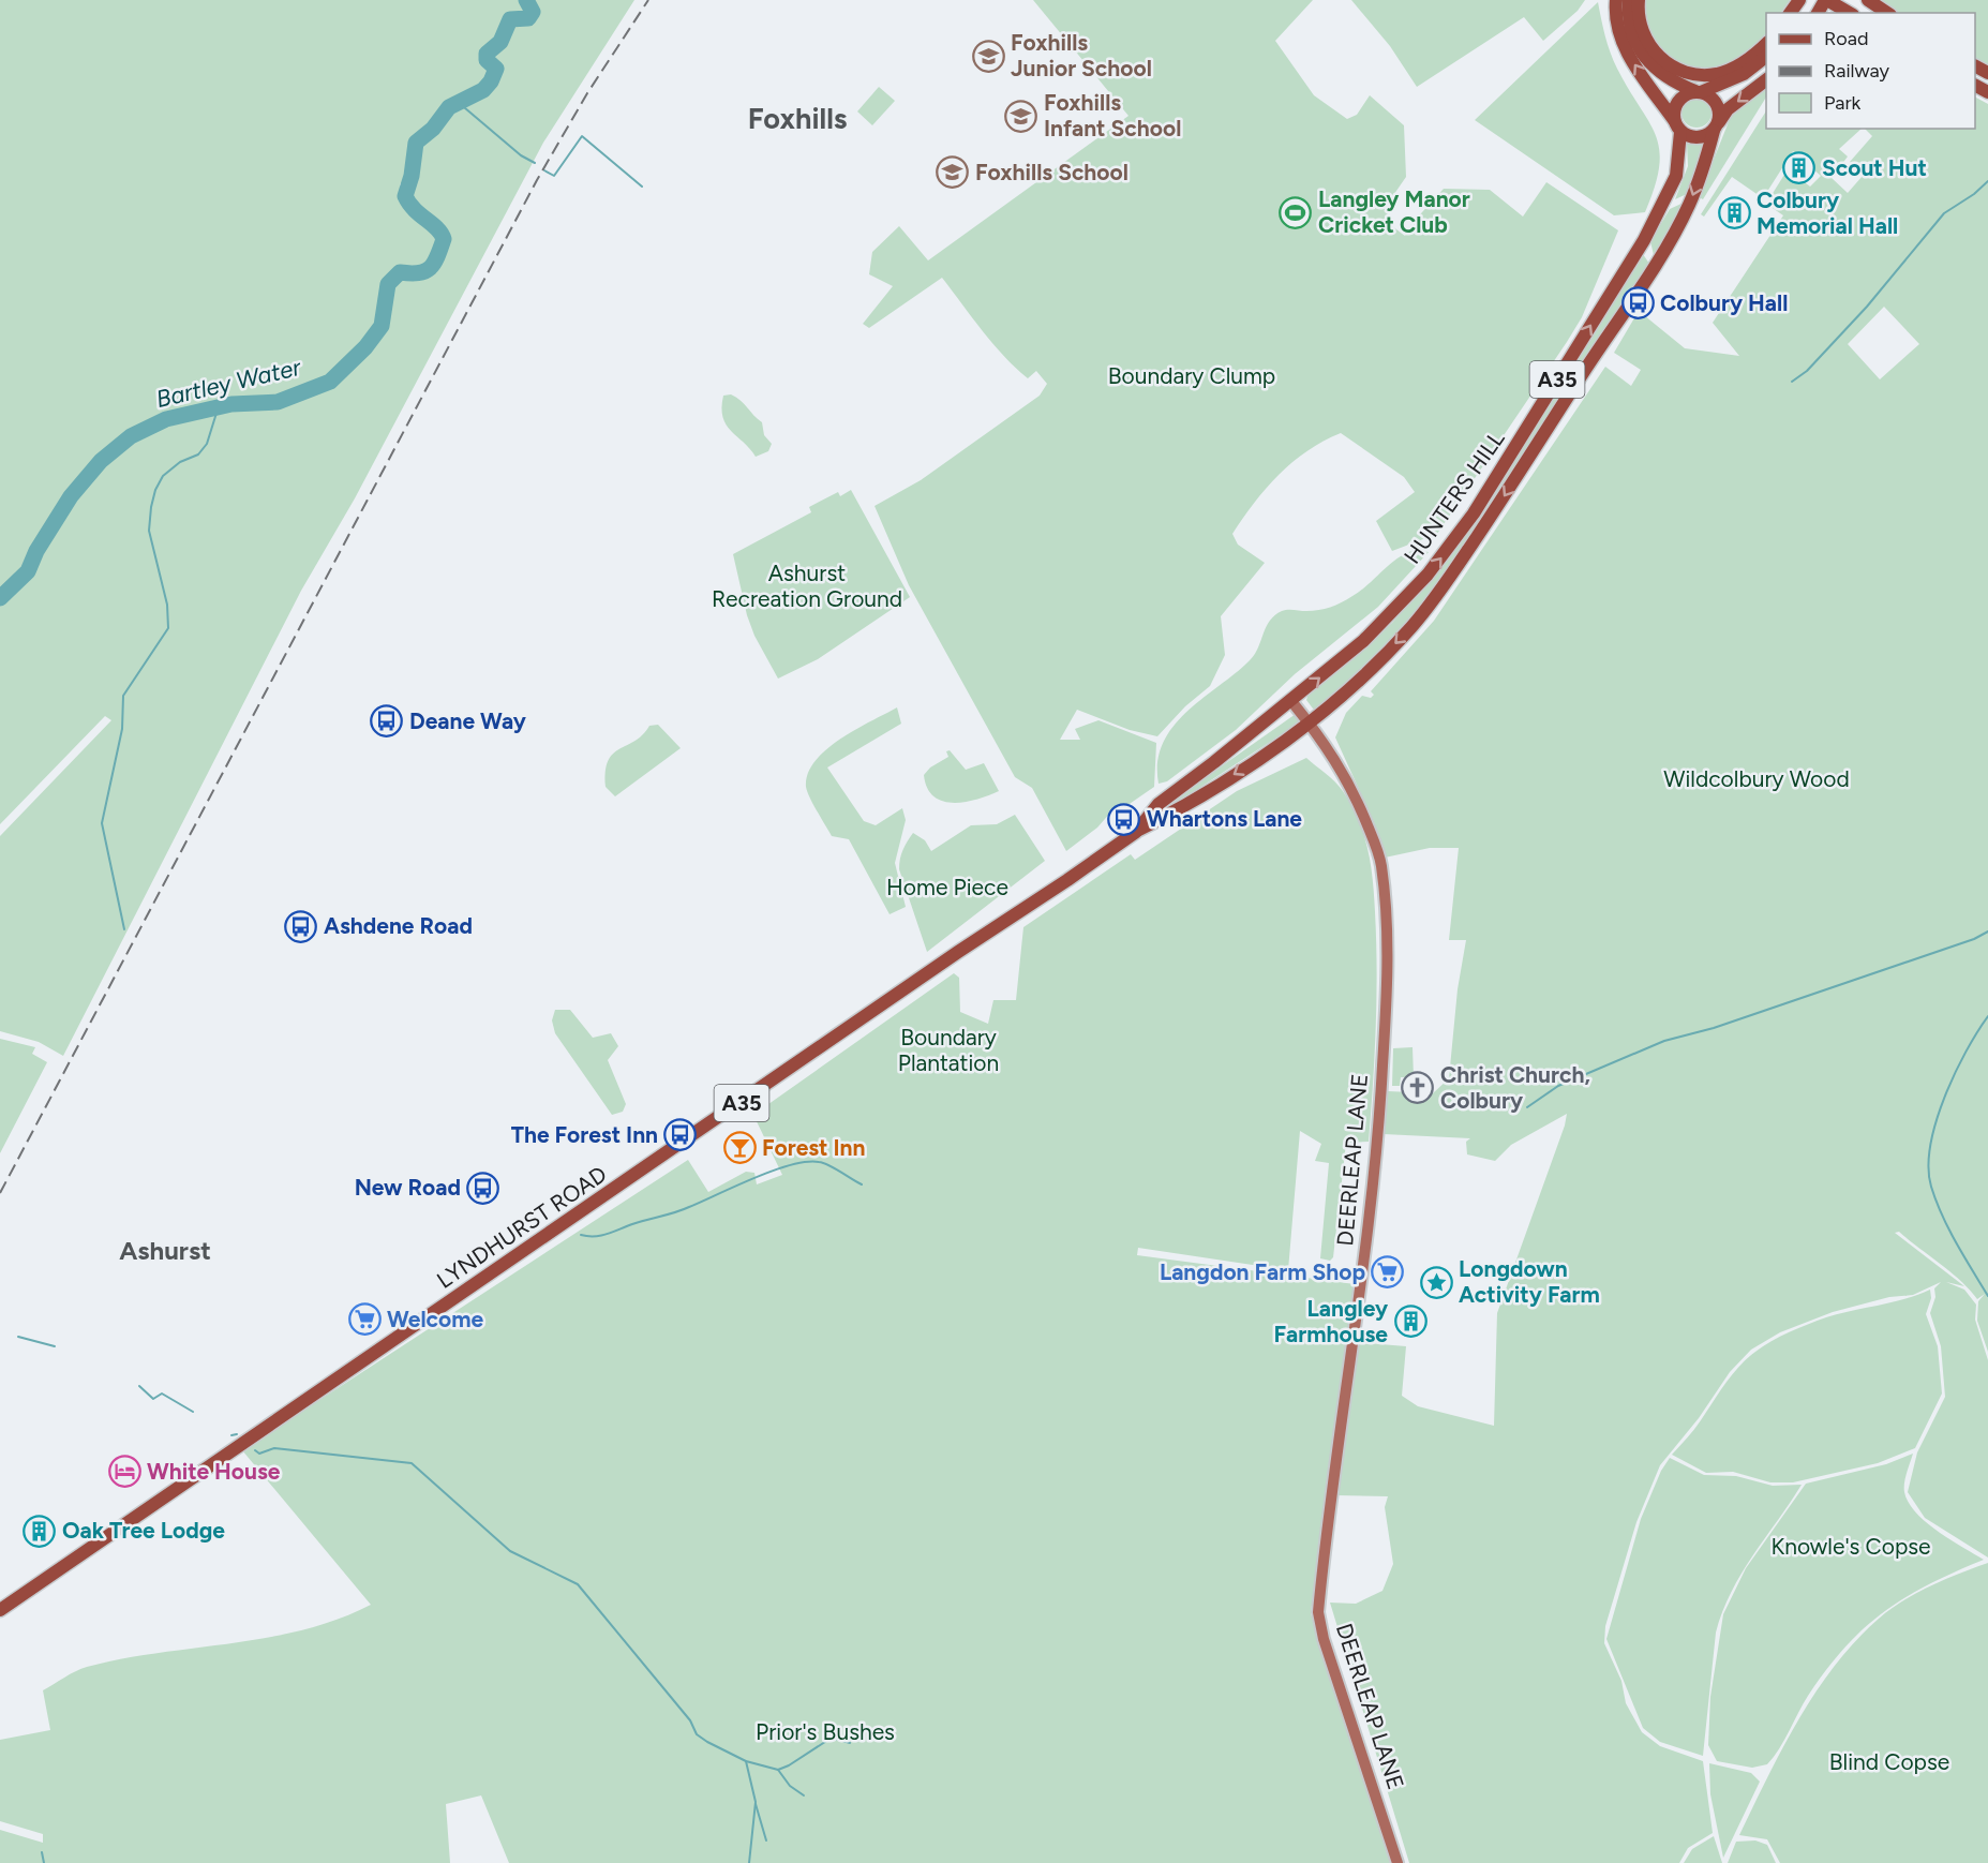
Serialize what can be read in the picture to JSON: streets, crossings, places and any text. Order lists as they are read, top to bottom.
{
  "streets": {
    "main road": ["A35", "HUNTERS HILL", "LYNDHURST ROAD"],
    "street": ["DEERLEAP LANE"]
  },
  "crossings": [
    ["A35", "HUNTERS HILL"],
    ["HUNTERS HILL", "DEERLEAP LANE"],
    ["HUNTERS HILL", "LYNDHURST ROAD"]
  ],
  "districts": ["Foxhills", "Ashurst"],
  "water": ["Bartley Water"],
  "parks": [
    "Boundary Clump",
    "Ashurst Recreation Ground",
    "Wildcolbury Wood",
    "Home Piece",
    "Boundary Plantation",
    "Knowle's Copse",
    "Prior's Bushes",
    "Blind Copse"
  ],
  "places": {
    "school or university": ["Foxhills Junior School", "Foxhills Infant School", "Foxhills School"],
    "building": [
      "Scout Hut",
      "Colbury Memorial Hall",
      "Langley Farmhouse",
      "Oak Tree Lodge"
    ],
    "sports": ["Langley Manor Cricket Club"],
    "bus stop": [
      "Colbury Hall",
      "Deane Way",
      "Whartons Lane",
      "Ashdene Road",
      "The Forest Inn",
      "New Road"
    ],
    "church": ["Christ Church, Colbury"],
    "bar": ["Forest Inn"],
    "supermarket": ["Langdon Farm Shop", "Welcome"],
    "place": ["Longdown Activity Farm"],
    "hotel": ["White House"]
  },
  "legend": ["Road", "Railway", "Park"]
}
